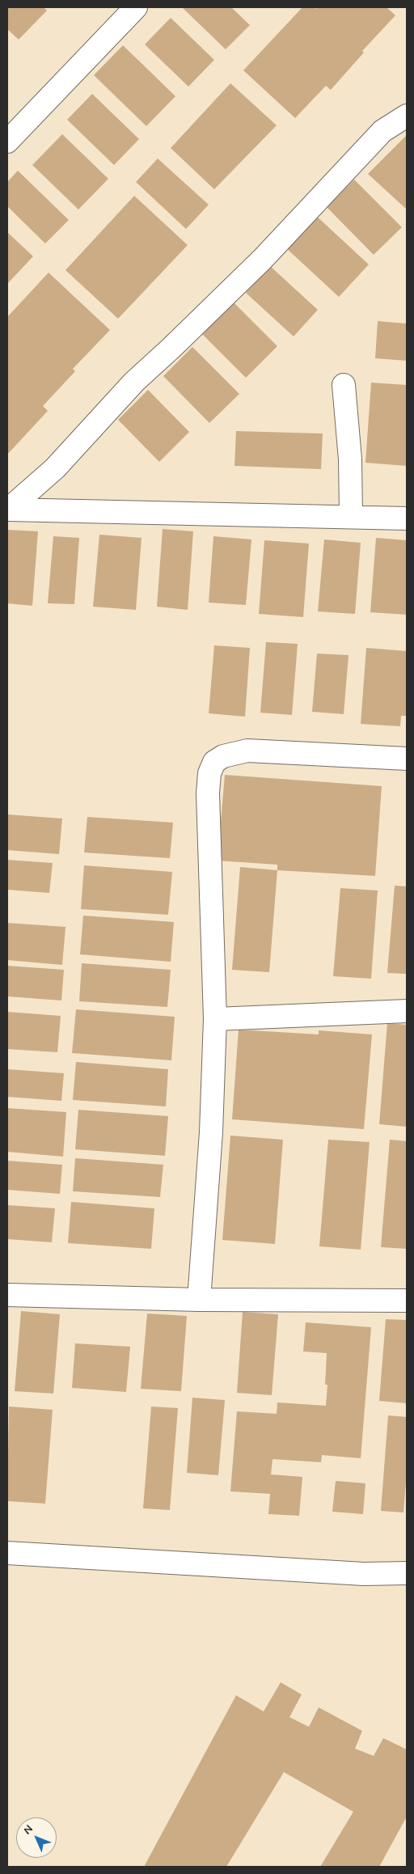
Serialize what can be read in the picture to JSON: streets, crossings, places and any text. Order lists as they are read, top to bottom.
{
  "north": "top left"
}
